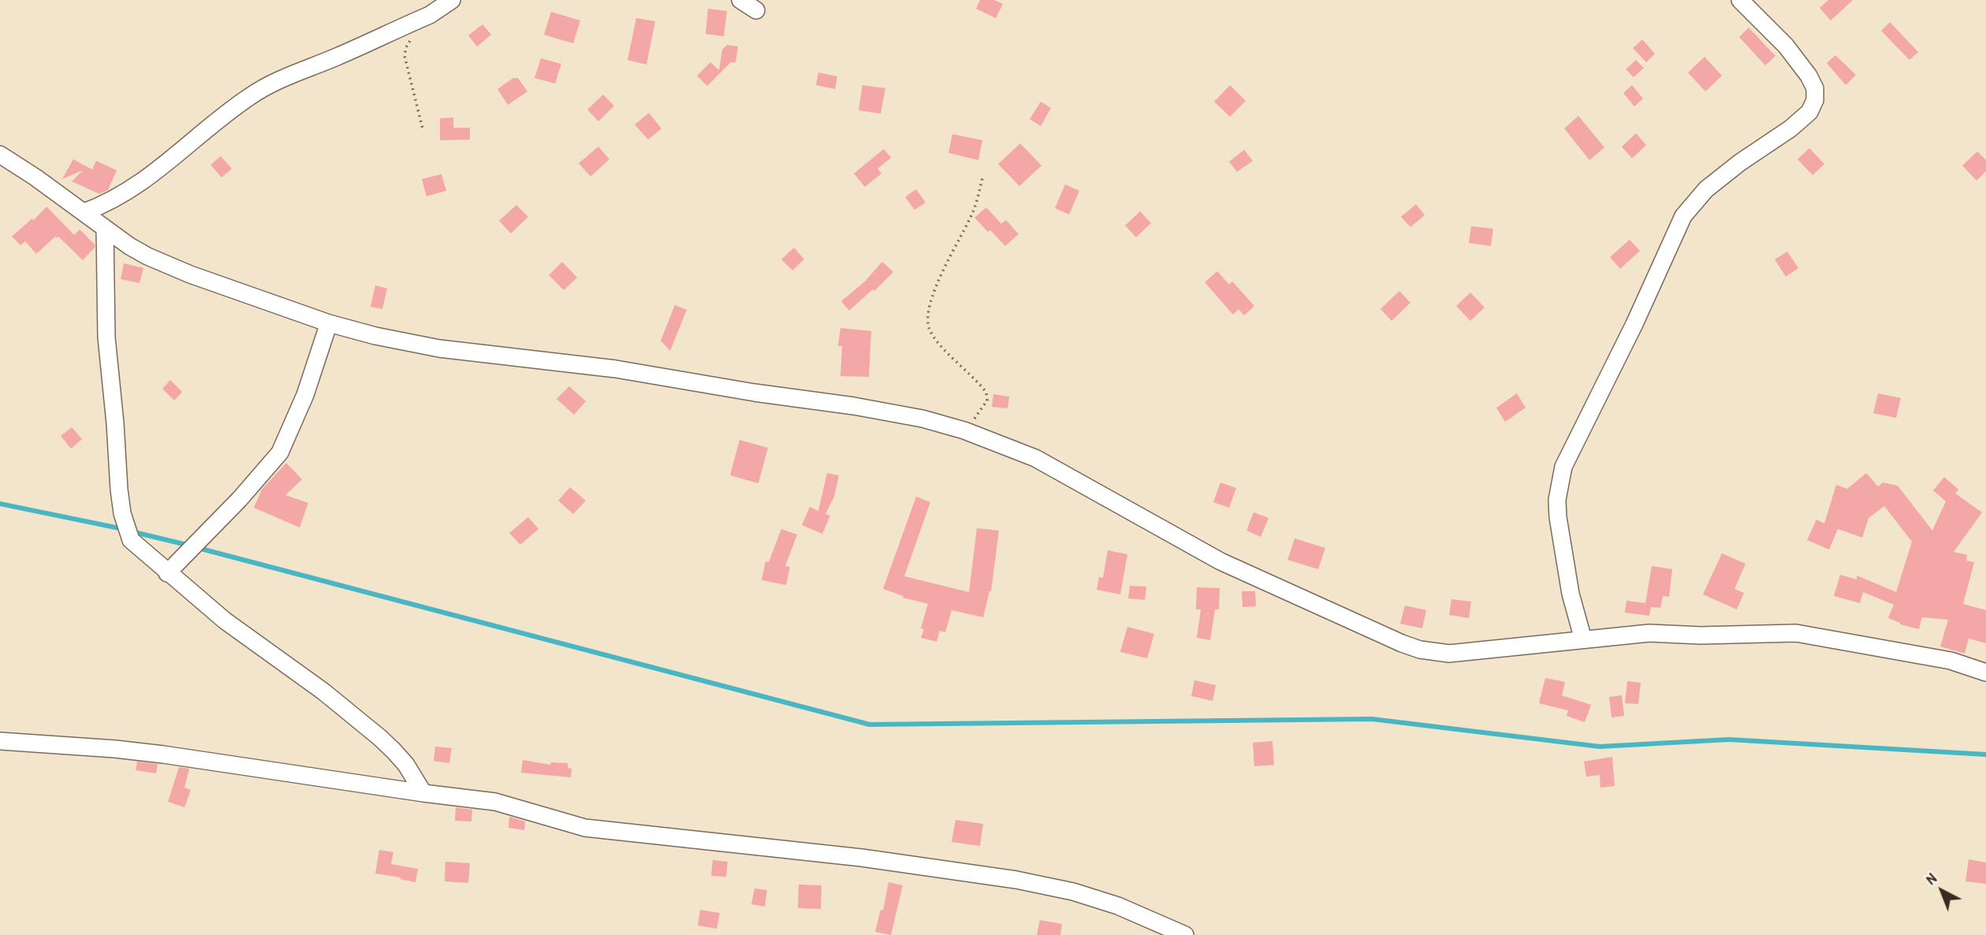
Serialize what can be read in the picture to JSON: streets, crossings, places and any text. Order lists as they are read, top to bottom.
{
  "north": "top left"
}
